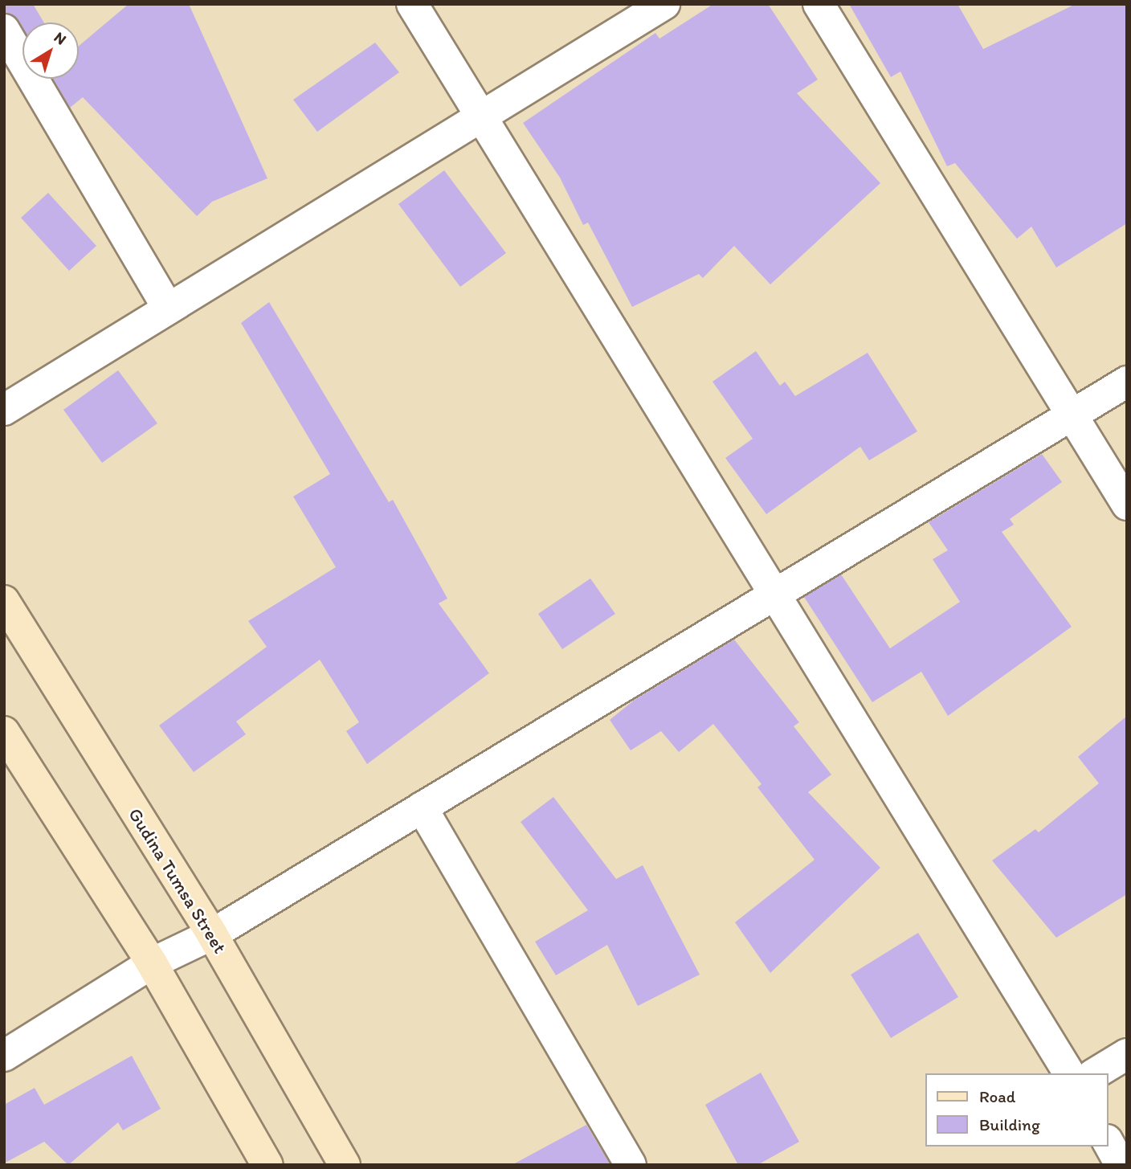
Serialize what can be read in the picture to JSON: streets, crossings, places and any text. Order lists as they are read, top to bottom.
{
  "streets": {
    "street": ["Gudina Tumsa Street"]
  },
  "legend": ["Road", "Building"],
  "north": "top right"
}
